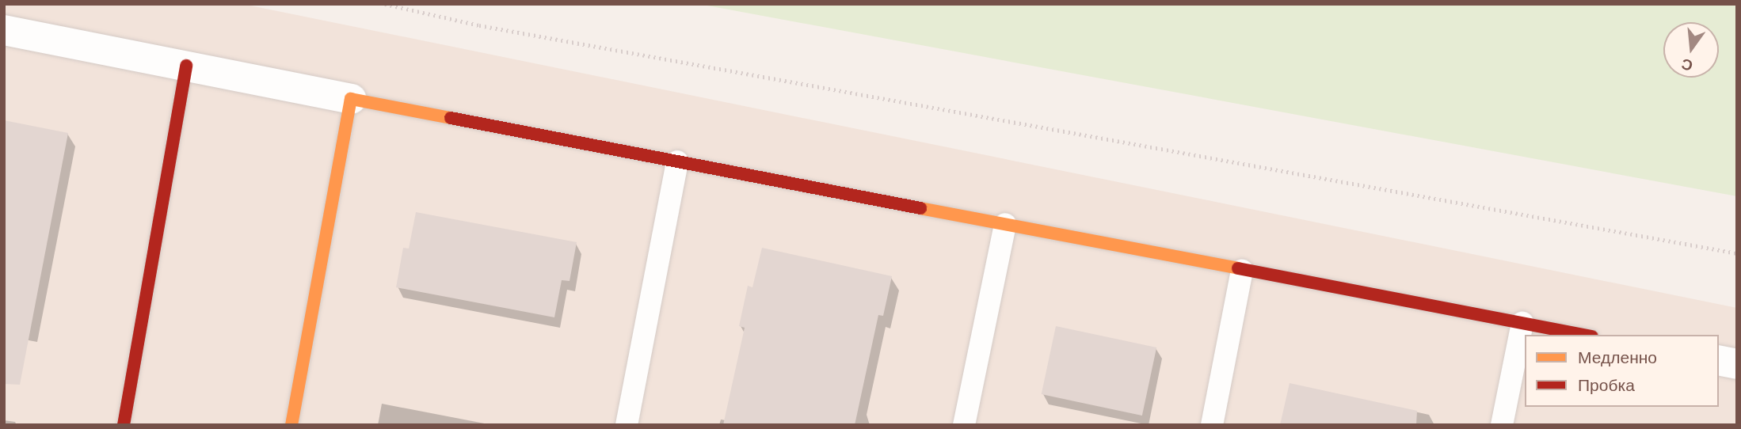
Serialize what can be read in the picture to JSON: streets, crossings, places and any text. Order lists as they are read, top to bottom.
{
  "legend": ["Медленно", "Пробка"],
  "north": "bottom"
}
